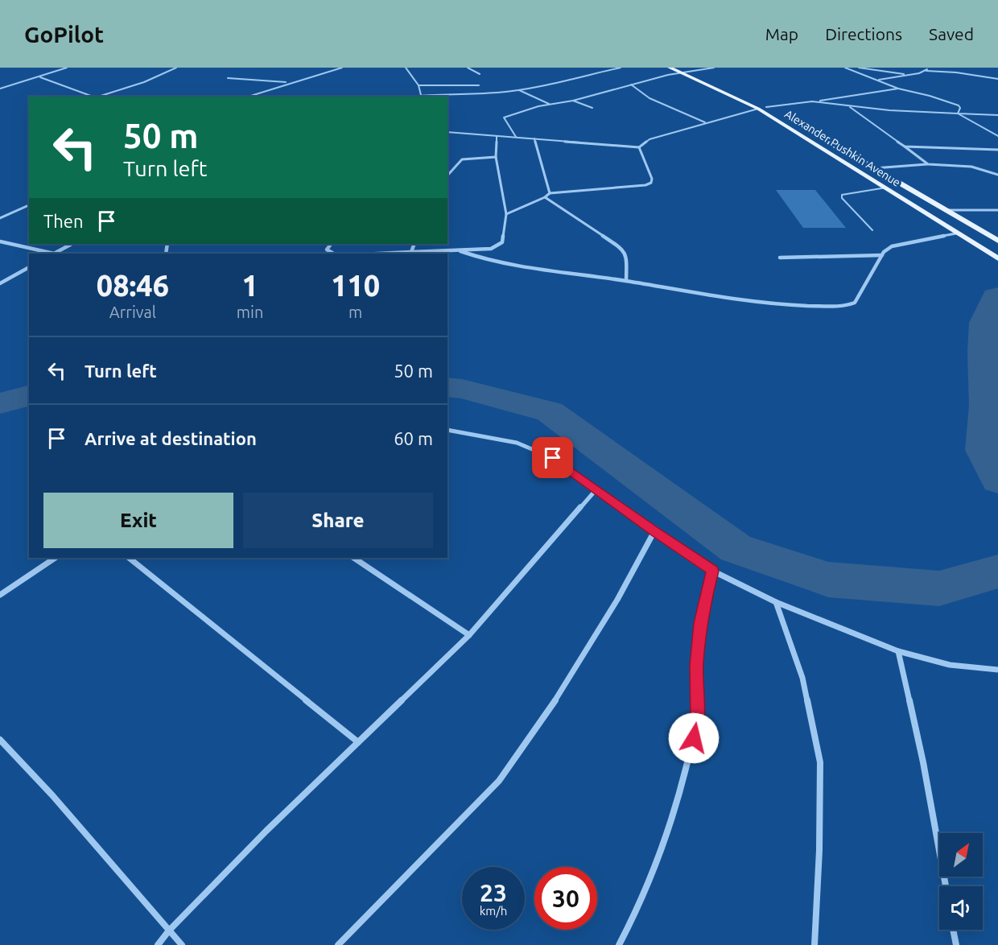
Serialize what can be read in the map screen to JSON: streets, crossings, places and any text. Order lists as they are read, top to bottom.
{
  "streets": {
    "main road": ["Alexander Pushkin Avenue"]
  },
  "north": "top right",
  "page": {
    "header": "GoPilot",
    "nav": ["Map", "Directions", "Saved"],
    "turn": ["50 m", "Turn left"],
    "then": "Then",
    "eta": [
      "08:46",
      "Arrival",
      "1",
      "min",
      "110",
      "m"
    ],
    "list": [
      {
        "name": "Turn left",
        "value": "50 m"
      },
      {
        "name": "Arrive at destination",
        "value": "60 m"
      }
    ],
    "buttons": ["Exit", "Share"],
    "speed": "23 km/h",
    "limit": "30"
  }
}
